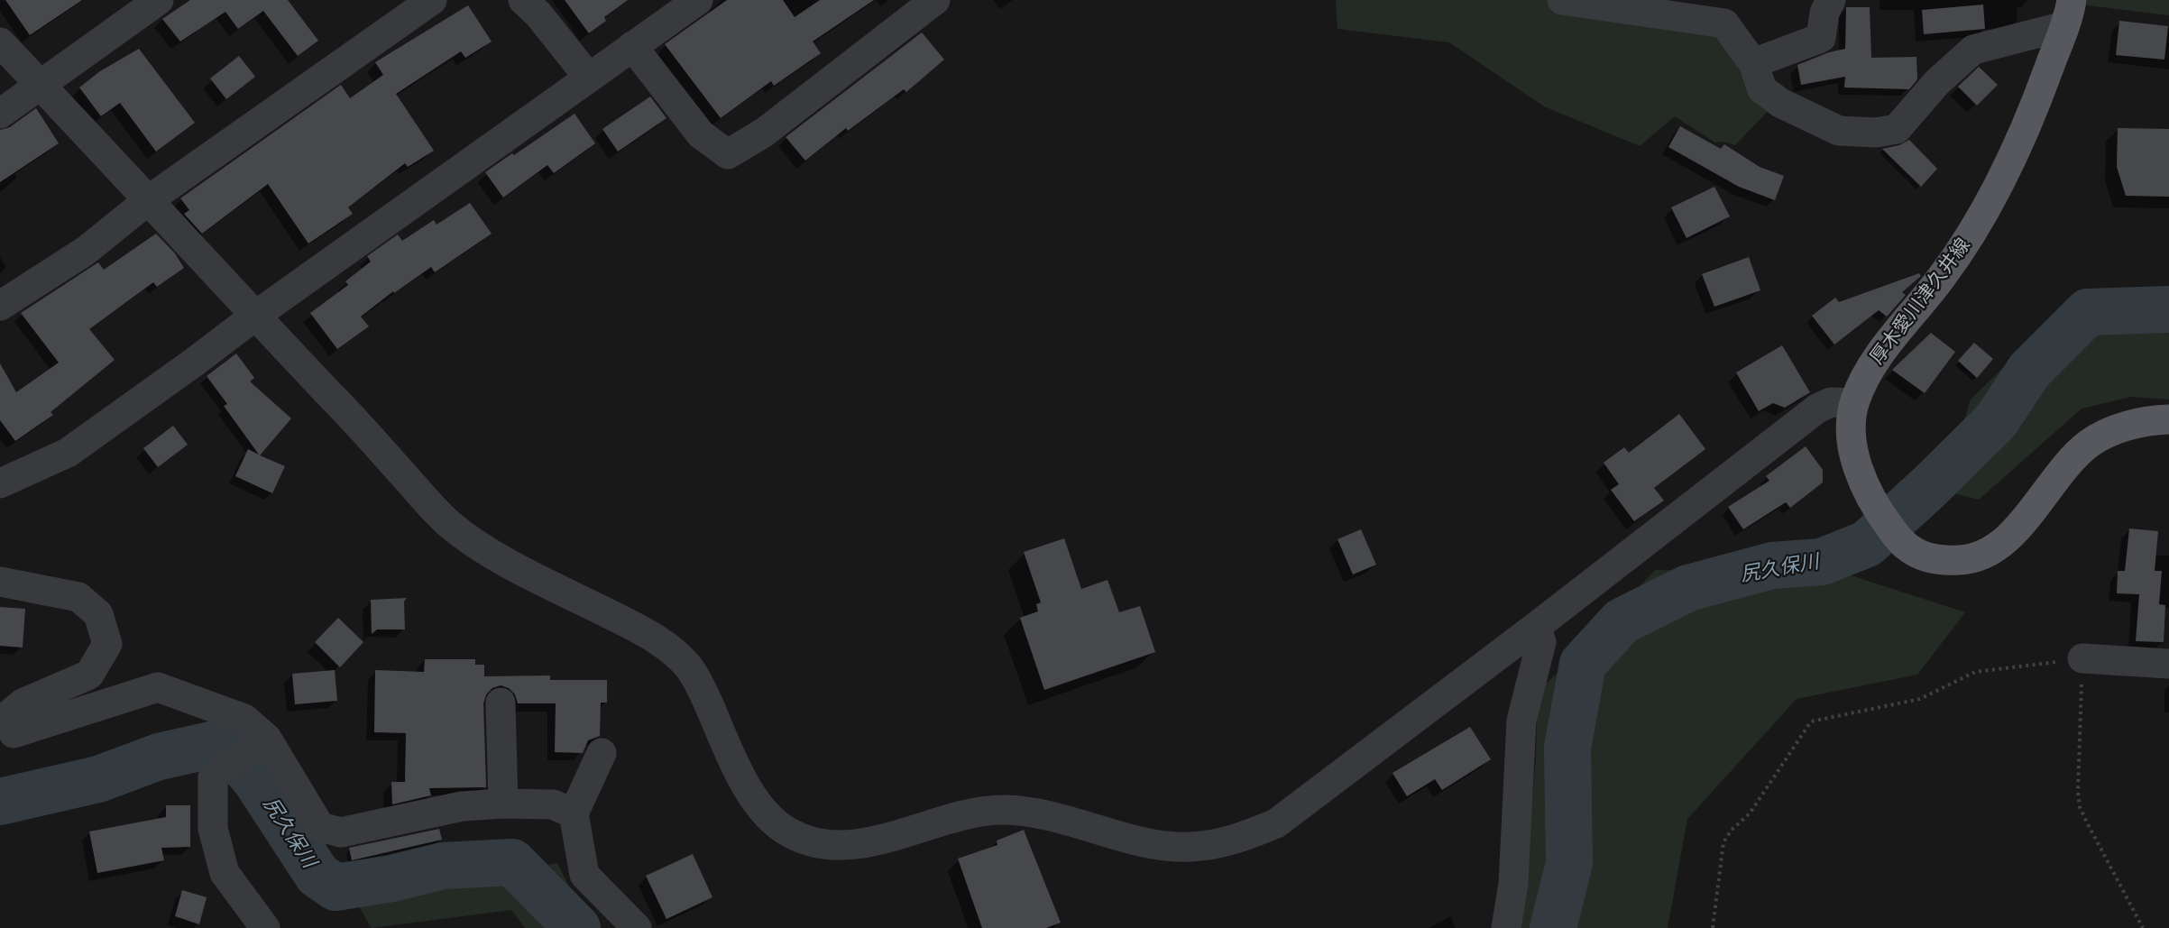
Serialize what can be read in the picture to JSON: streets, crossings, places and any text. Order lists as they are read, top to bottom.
{
  "streets": {
    "main road": ["厚木愛川津久井線"]
  },
  "water": ["尻久保川"]
}
